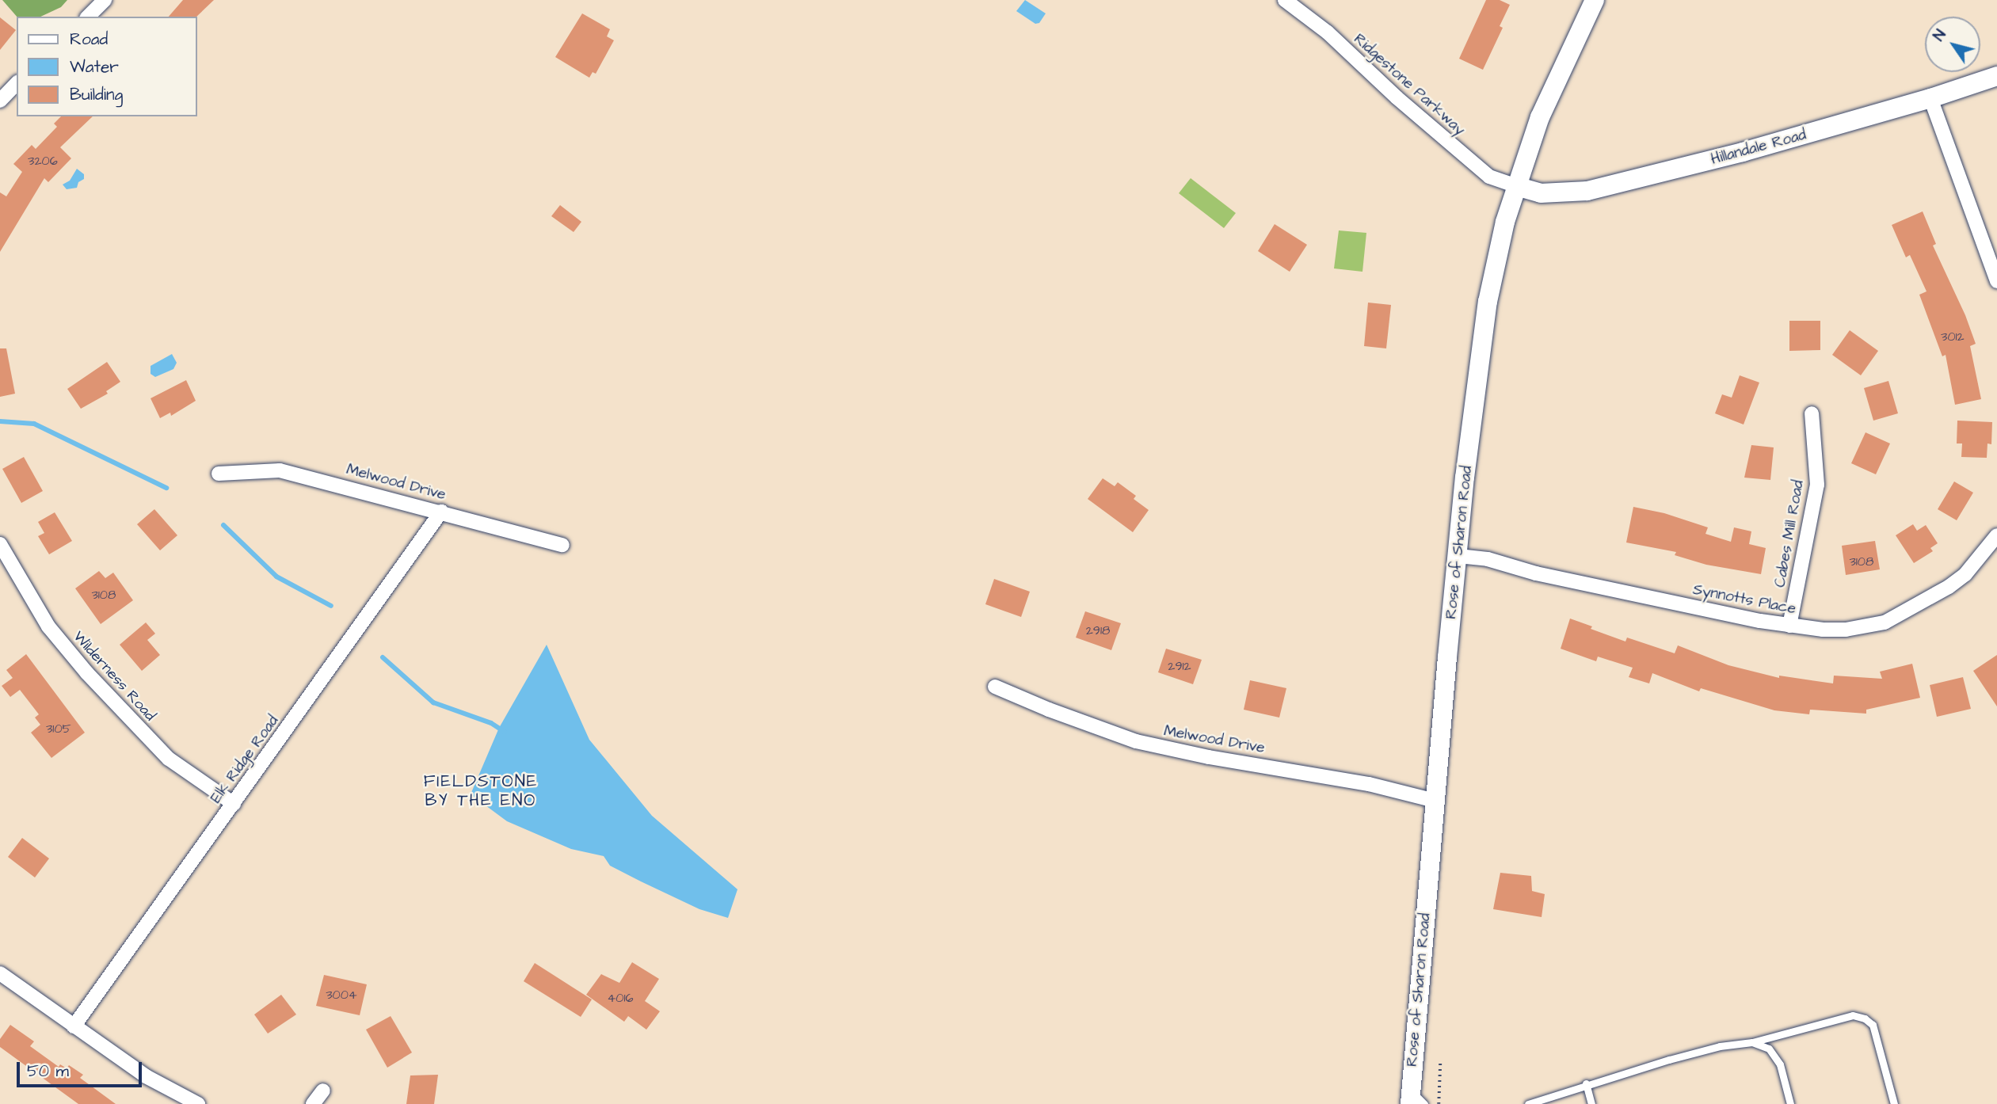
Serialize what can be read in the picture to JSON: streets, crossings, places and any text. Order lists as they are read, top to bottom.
{
  "streets": {
    "street": [
      "Ridgestone Parkway",
      "Hillandale Road",
      "Melwood Drive",
      "Cabes Mill Road",
      "Rose of Sharon Road",
      "Synnotts Place",
      "Wilderness Road",
      "Elk Ridge Road"
    ]
  },
  "crossings": [
    ["Ridgestone Parkway", "Hillandale Road"],
    ["Ridgestone Parkway", "Rose of Sharon Road"],
    ["Hillandale Road", "Rose of Sharon Road"],
    ["Melwood Drive", "Rose of Sharon Road"],
    ["Melwood Drive", "Elk Ridge Road"],
    ["Cabes Mill Road", "Synnotts Place"],
    ["Rose of Sharon Road", "Synnotts Place"],
    ["Wilderness Road", "Elk Ridge Road"]
  ],
  "districts": ["FIELDSTONE BY THE ENO"],
  "house_numbers": [
    "3206",
    "3012",
    "3108",
    "3108",
    "2918",
    "2912",
    "3105",
    "3004",
    "4016"
  ],
  "legend": ["Road", "Water", "Building"],
  "scale_bar": "50 m",
  "north": "top left"
}
